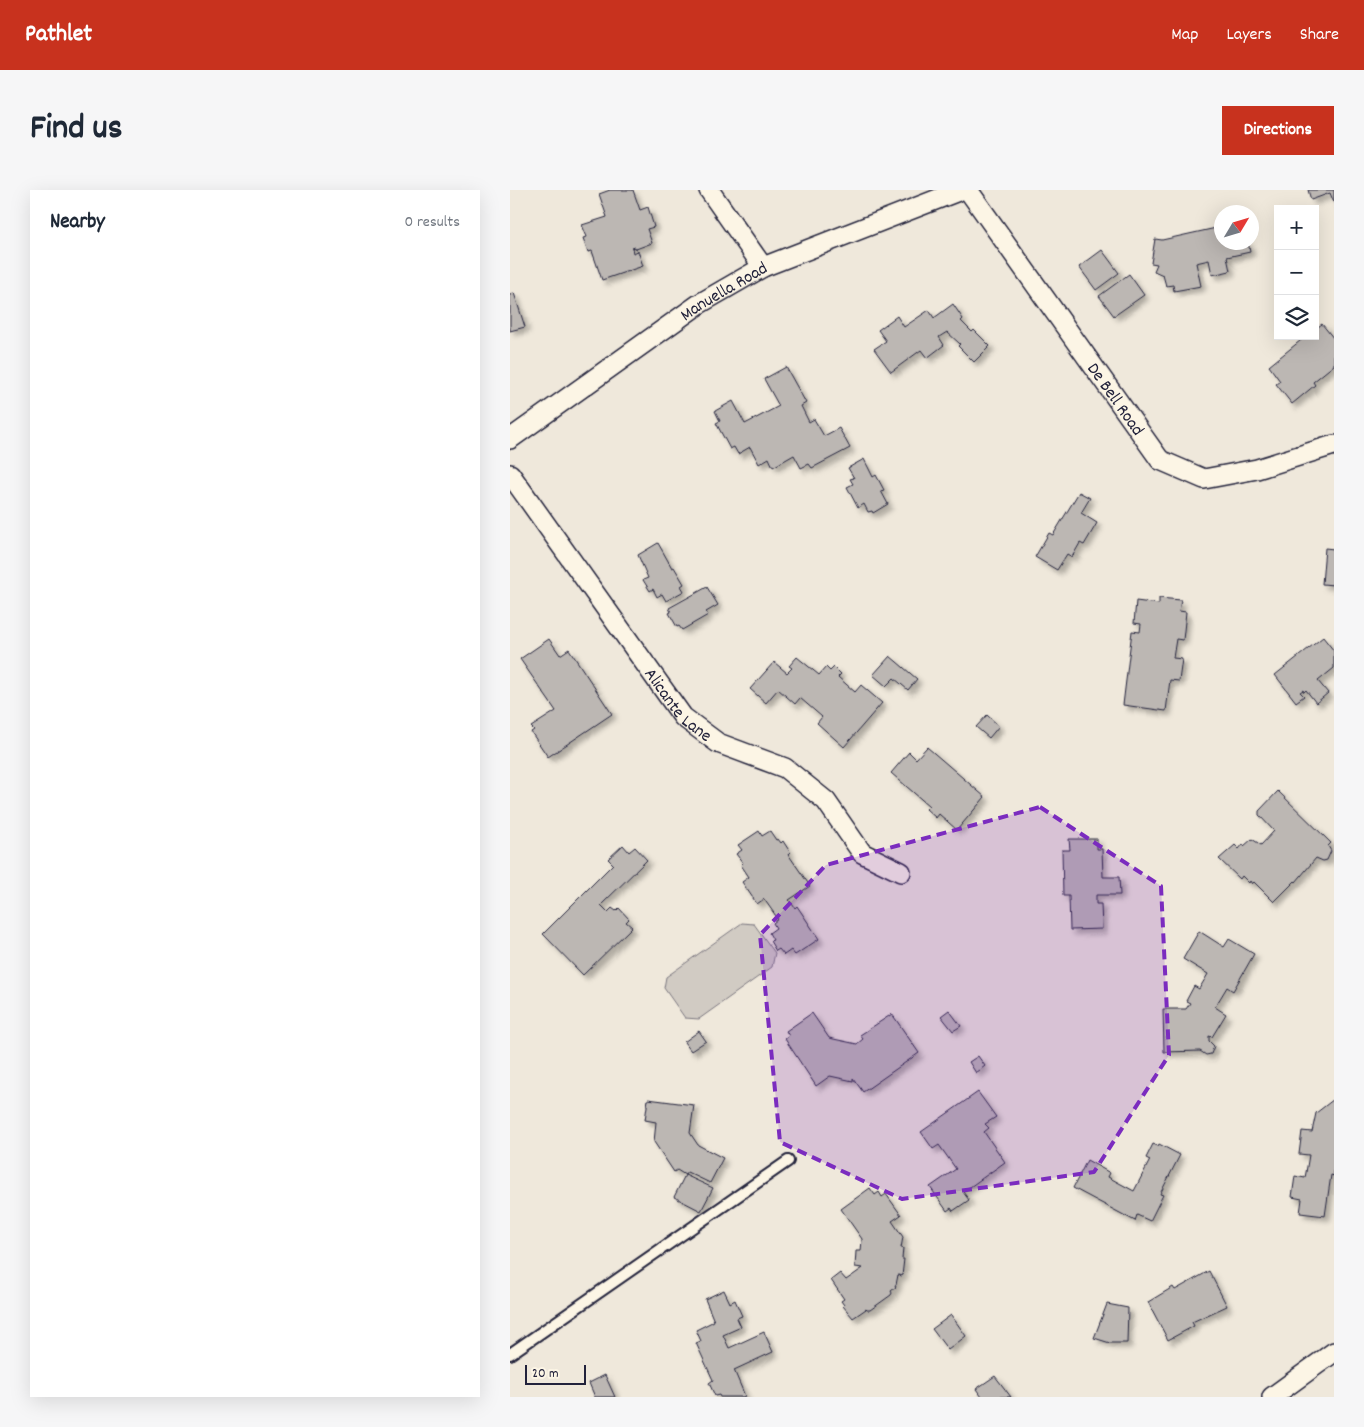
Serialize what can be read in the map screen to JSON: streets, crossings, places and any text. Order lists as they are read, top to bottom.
{
  "streets": {
    "street": ["Manuella Road", "De Bell Road", "Alicante Lane"]
  },
  "scale_bar": "20 m",
  "north": "top right",
  "page": {
    "header": "Pathlet",
    "nav": ["Map", "Layers", "Share"],
    "title": "Find us",
    "buttons": "Directions",
    "heading": ["Nearby", "0 results"],
    "map_buttons": ["+", "−"],
    "scale": "20 m"
  }
}
